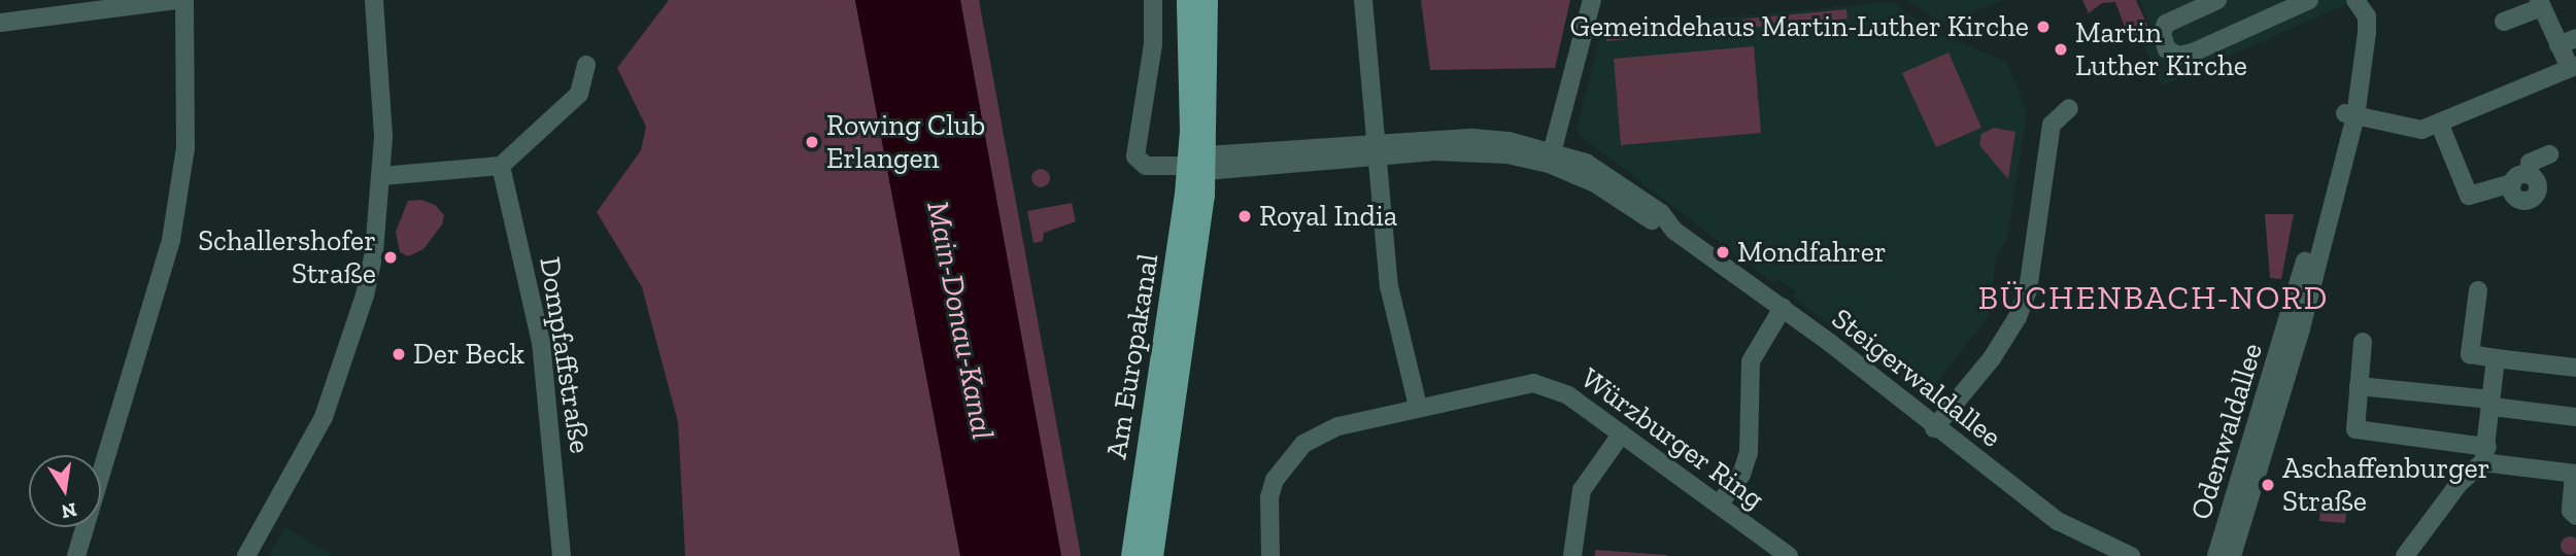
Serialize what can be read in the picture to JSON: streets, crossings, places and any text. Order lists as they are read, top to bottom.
{
  "streets": {
    "main road": ["Am Europakanal"],
    "street": [
      "Dompfaffstraße",
      "Steigerwaldallee",
      "Odenwaldallee",
      "Würzburger Ring"
    ]
  },
  "crossings": [
    ["Am Europakanal", "Steigerwaldallee"]
  ],
  "districts": ["BÜCHENBACH-NORD"],
  "water": ["Main-Donau-Kanal"],
  "places": [
    "Gemeindehaus Martin-Luther Kirche",
    "Martin Luther Kirche",
    "Rowing Club Erlangen",
    "Royal India",
    "Mondfahrer",
    "Schallershofer Straße",
    "Der Beck",
    "Aschaffenburger Straße"
  ],
  "north": "bottom"
}
